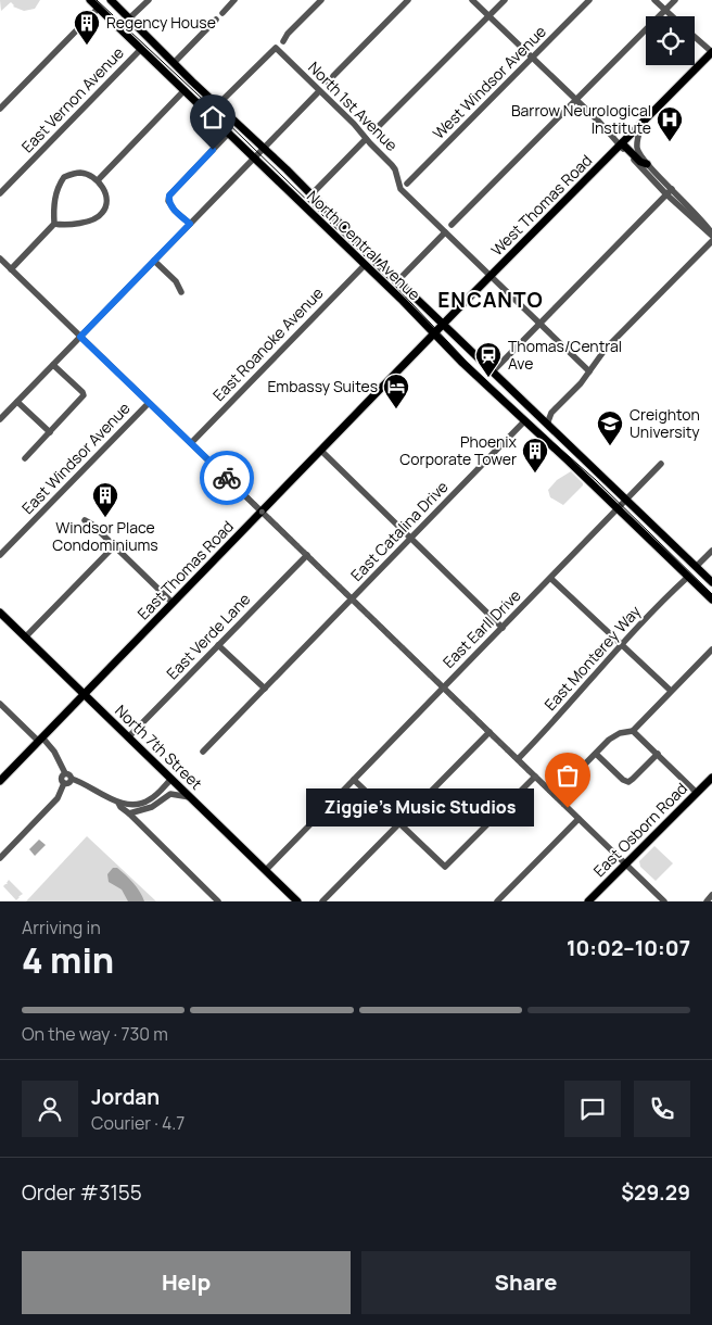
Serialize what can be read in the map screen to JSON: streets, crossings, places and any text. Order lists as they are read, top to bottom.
{
  "streets": {
    "main road": [
      "West Thomas Road",
      "North Central Avenue",
      "East Thomas Road",
      "North 7th Street",
      "East Osborn Road"
    ],
    "street": [
      "West Windsor Avenue",
      "East Vernon Avenue",
      "North 1st Avenue",
      "East Roanoke Avenue",
      "East Windsor Avenue",
      "East Catalina Drive",
      "East Earll Drive",
      "East Verde Lane",
      "East Monterey Way"
    ]
  },
  "crossings": [
    ["East Vernon Avenue", "North Central Avenue"],
    ["North 1st Avenue", "West Thomas Road"],
    ["North 1st Avenue", "North Central Avenue"],
    ["West Thomas Road", "North Central Avenue"],
    ["West Thomas Road", "East Thomas Road"],
    ["North Central Avenue", "East Roanoke Avenue"],
    ["North Central Avenue", "East Catalina Drive"],
    ["North Central Avenue", "East Thomas Road"],
    ["North Central Avenue", "East Earll Drive"],
    ["North Central Avenue", "East Monterey Way"],
    ["East Thomas Road", "North 7th Street"],
    ["East Earll Drive", "North 7th Street"],
    ["East Verde Lane", "North 7th Street"]
  ],
  "districts": ["ENCANTO"],
  "places": {
    "building": ["Regency House", "Phoenix Corporate Tower", "Windsor Place Condominiums"],
    "hospital": ["Barrow Neurological Institute"],
    "station": ["Thomas/Central Ave"],
    "hotel": ["Embassy Suites"],
    "school or university": ["Creighton University"],
    "other": ["Ziggie's Music Studios"]
  },
  "page": {
    "bubble": "Ziggie's Music Studios",
    "heading": ["4 min", "Arriving in", "10:02–10:07"],
    "panel": [
      "Jordan",
      "Courier · 4.7",
      "Order #3155",
      "$29.29"
    ],
    "bar": "On the way · 730 m",
    "buttons": ["Help", "Share"]
  }
}
